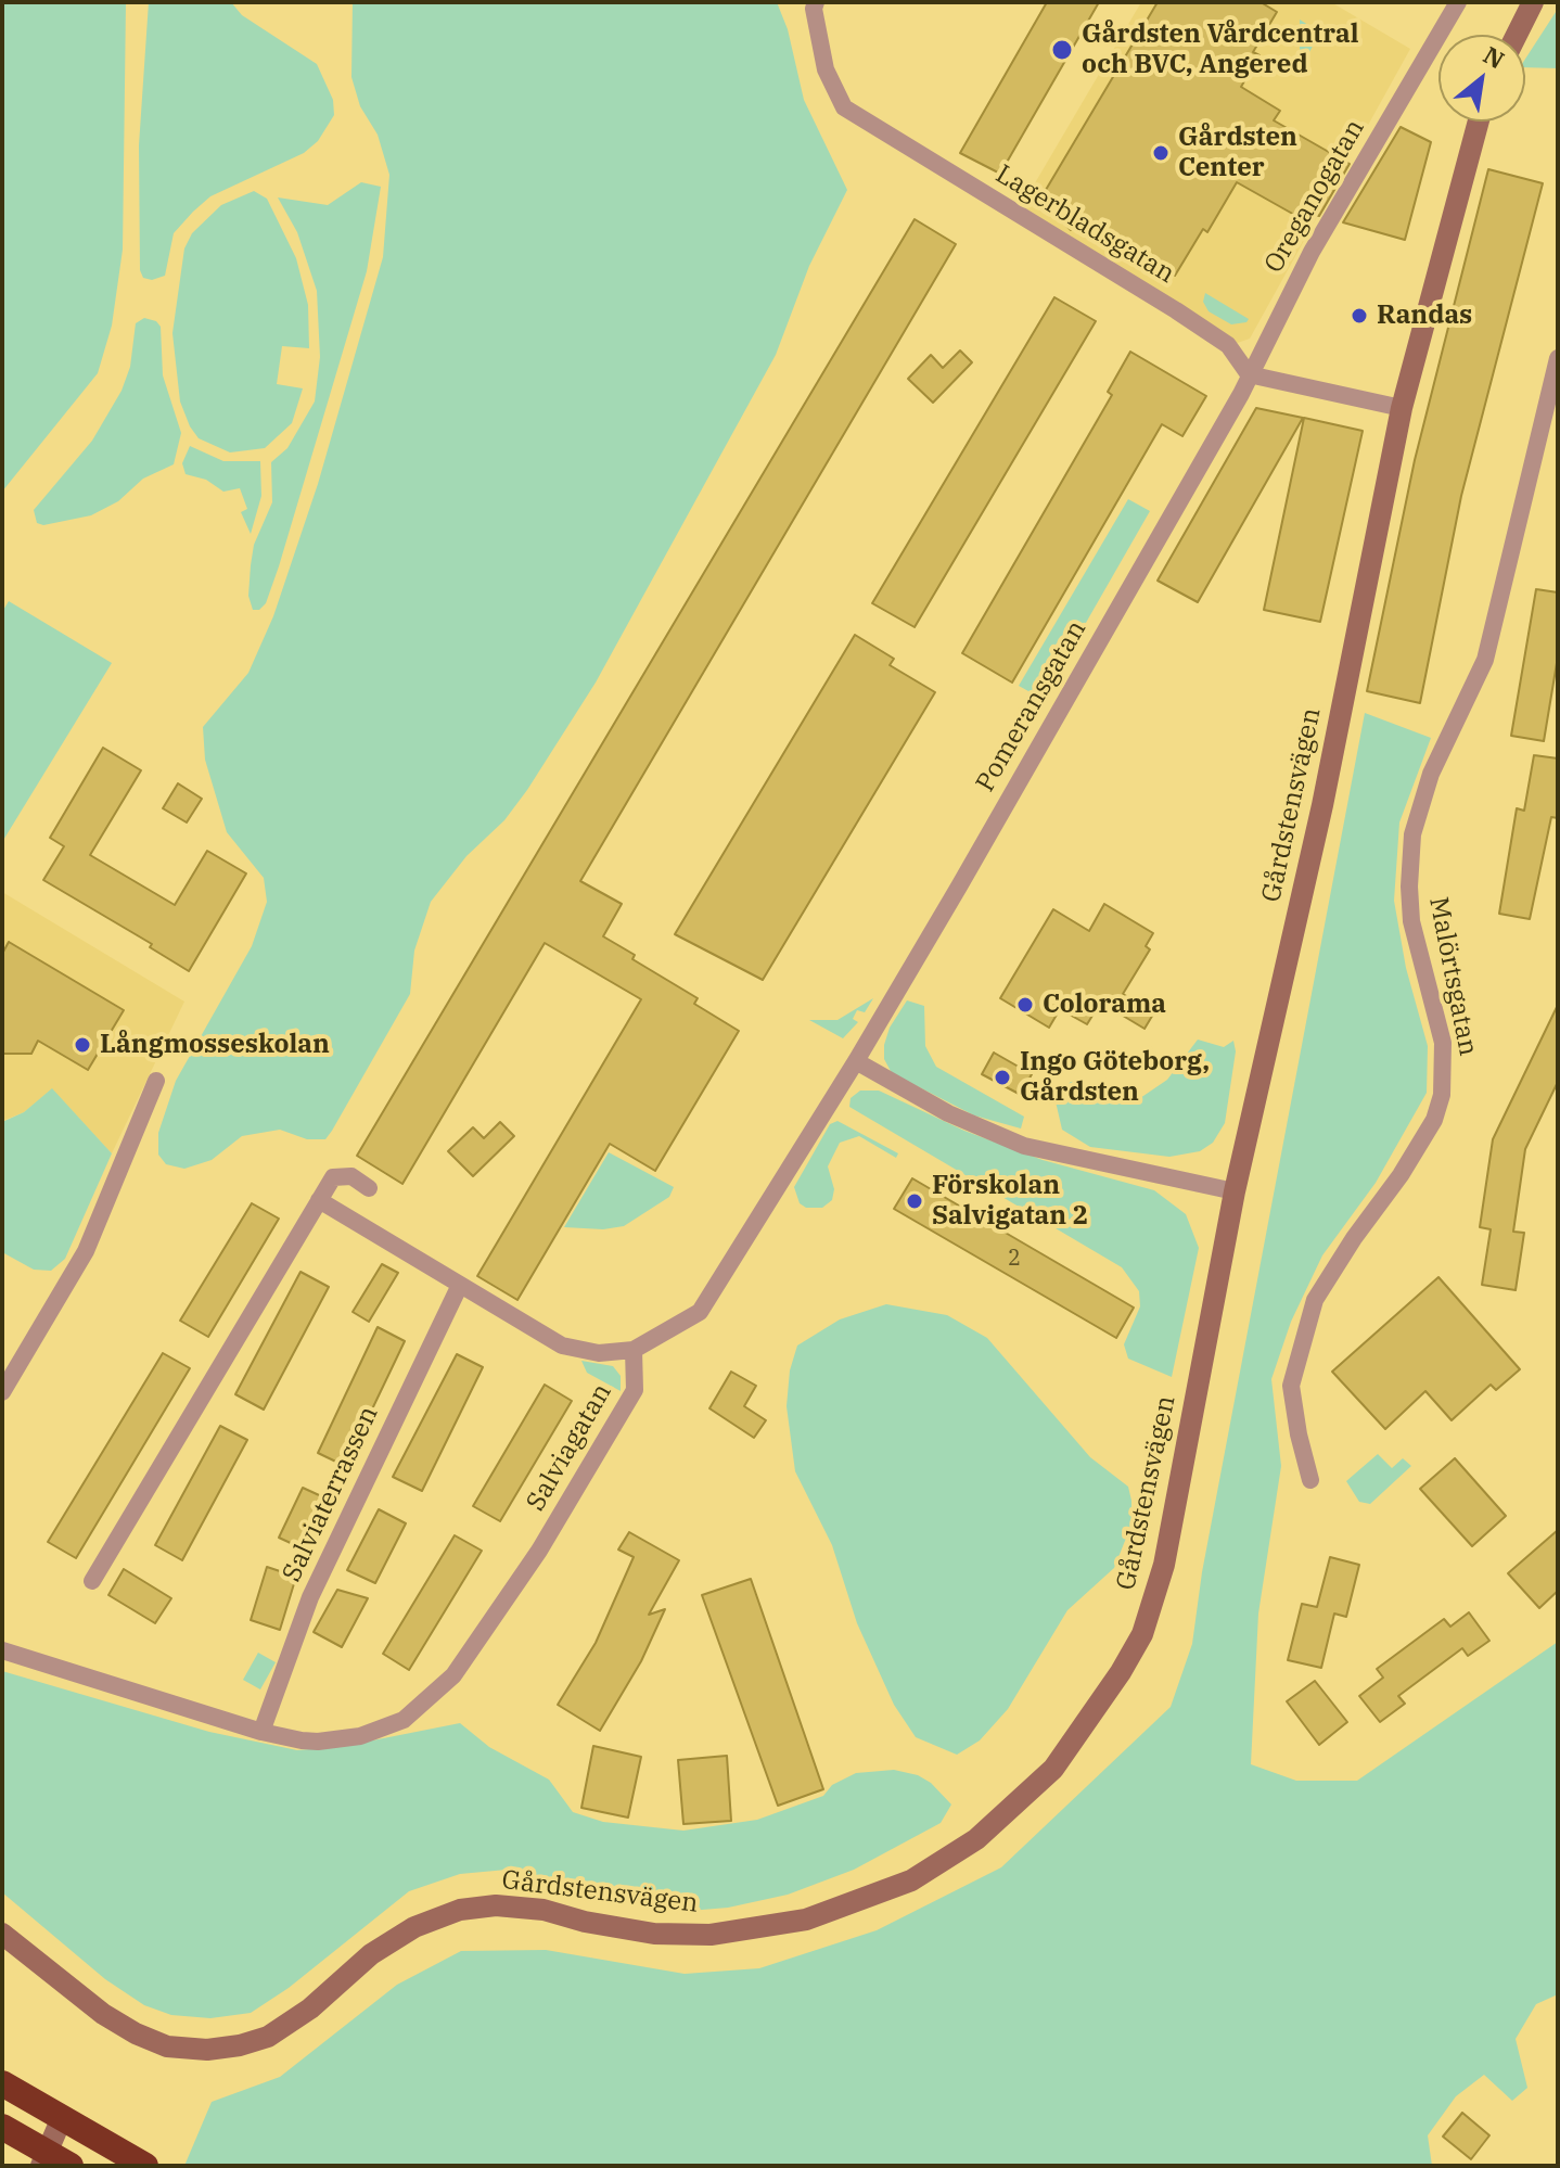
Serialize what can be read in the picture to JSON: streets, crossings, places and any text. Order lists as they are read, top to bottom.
{
  "streets": {
    "street": [
      "Oreganogatan",
      "Lagerbladsgatan",
      "Pomeransgatan",
      "Gårdstensvägen",
      "Malörtsgatan",
      "Salviagatan",
      "Salviaterrassen"
    ]
  },
  "crossings": [
    ["Oreganogatan", "Lagerbladsgatan"],
    ["Oreganogatan", "Pomeransgatan"],
    ["Lagerbladsgatan", "Pomeransgatan"],
    ["Salviagatan", "Salviaterrassen"]
  ],
  "places": [
    "Gårdsten Vårdcentral och BVC, Angered",
    "Gårdsten Center",
    "Randas",
    "Colorama",
    "Långmosseskolan",
    "Ingo Göteborg, Gårdsten",
    "Förskolan Salvigatan 2"
  ],
  "house_numbers": ["2"],
  "north": "top right"
}
